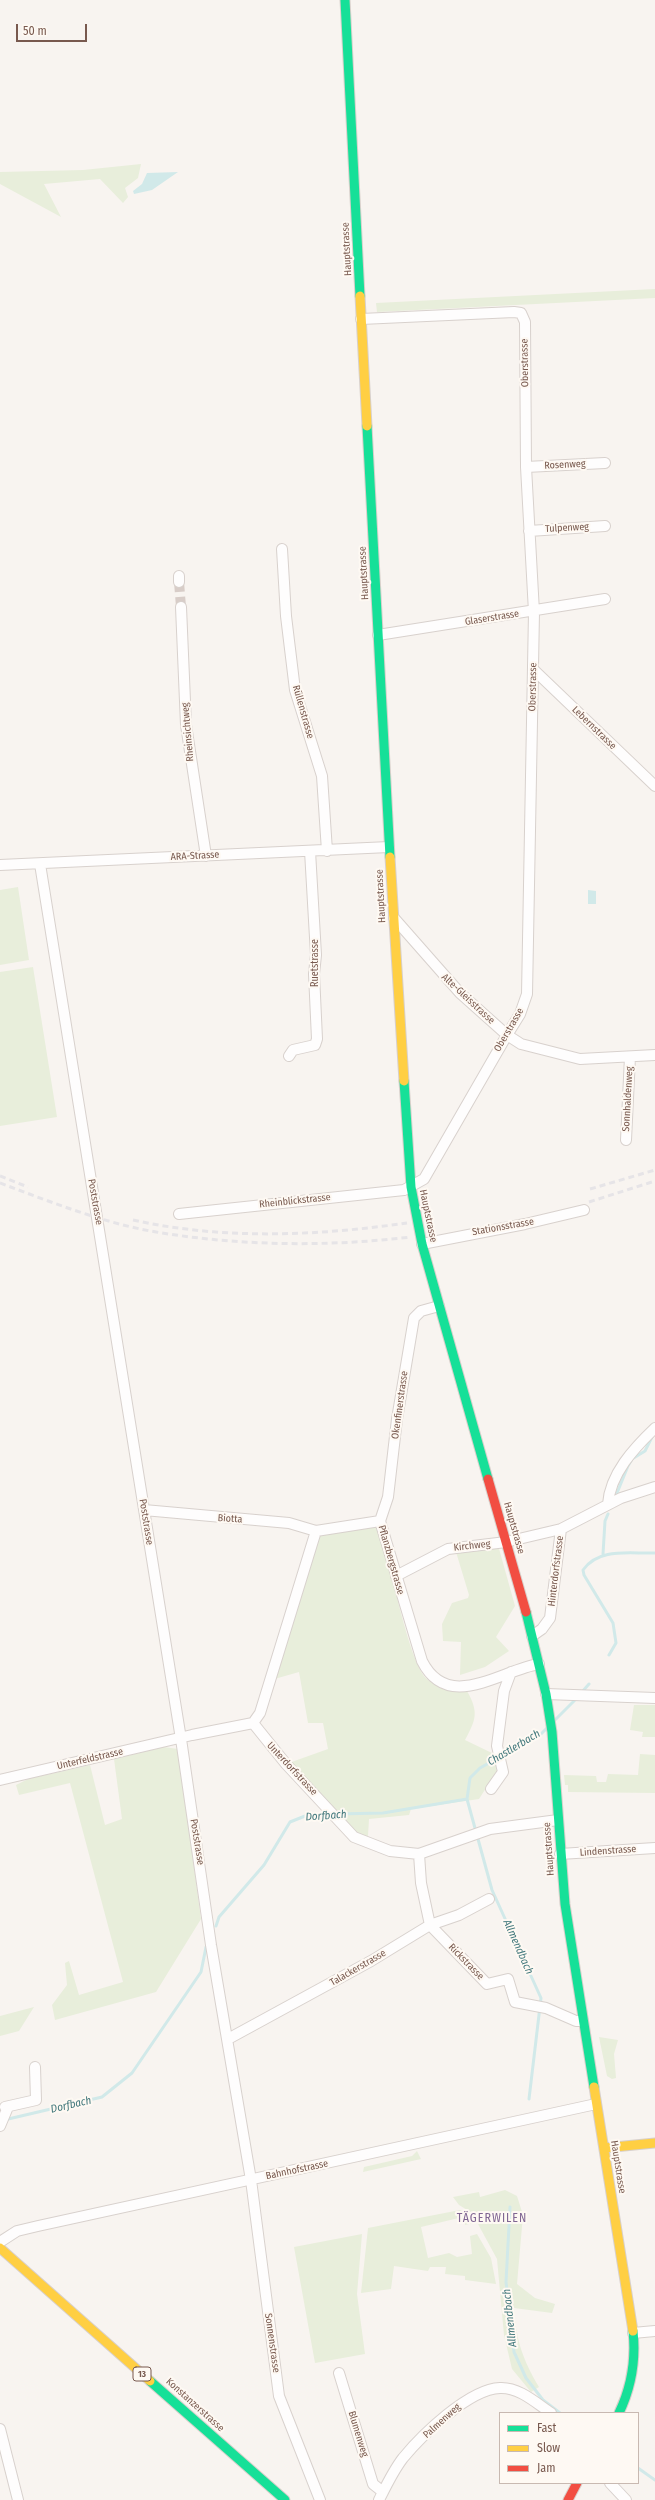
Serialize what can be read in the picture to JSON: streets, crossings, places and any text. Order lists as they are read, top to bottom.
{
  "streets": {
    "street": [
      "Hauptstrasse",
      "Oberstrasse",
      "Rosenweg",
      "Tulpenweg",
      "Glaserstrasse",
      "Rüllenstrasse",
      "Lebernstrasse",
      "Rheinsichtweg",
      "ARA-Strasse",
      "Ruetstrasse",
      "Alte-Gleisstrasse",
      "Sonnhaldenweg",
      "Rheinblickstrasse",
      "Poststrasse",
      "Stationsstrasse",
      "Okenfinerstrasse",
      "Biotta",
      "Kirchweg",
      "Pflanzbergstrasse",
      "Hinterdorfstrasse",
      "Unterfeldstrasse",
      "Unterdorfstrasse",
      "Lindenstrasse",
      "Rickstrasse",
      "Talackerstrasse",
      "Bahnhofstrasse",
      "Sonnenstrasse",
      "13",
      "Konstanzerstrasse",
      "Palmenweg",
      "Blumenweg"
    ]
  },
  "crossings": [
    ["Hauptstrasse", "Oberstrasse"],
    ["Hauptstrasse", "Glaserstrasse"],
    ["Hauptstrasse", "ARA-Strasse"],
    ["Hauptstrasse", "Alte-Gleisstrasse"],
    ["Hauptstrasse", "Rheinblickstrasse"],
    ["Hauptstrasse", "Stationsstrasse"],
    ["Hauptstrasse", "Okenfinerstrasse"],
    ["Hauptstrasse", "Kirchweg"],
    ["Hauptstrasse", "Pflanzbergstrasse"],
    ["Hauptstrasse", "Hinterdorfstrasse"],
    ["Hauptstrasse", "Unterdorfstrasse"],
    ["Hauptstrasse", "Lindenstrasse"],
    ["Hauptstrasse", "Rickstrasse"],
    ["Hauptstrasse", "Bahnhofstrasse"],
    ["Oberstrasse", "Rosenweg"],
    ["Oberstrasse", "Tulpenweg"],
    ["Oberstrasse", "Glaserstrasse"],
    ["Oberstrasse", "Lebernstrasse"],
    ["Oberstrasse", "Alte-Gleisstrasse"],
    ["Oberstrasse", "Rheinblickstrasse"],
    ["Rüllenstrasse", "ARA-Strasse"],
    ["Rheinsichtweg", "ARA-Strasse"],
    ["ARA-Strasse", "Ruetstrasse"],
    ["ARA-Strasse", "Poststrasse"],
    ["Alte-Gleisstrasse", "Sonnhaldenweg"],
    ["Poststrasse", "Biotta"],
    ["Poststrasse", "Unterfeldstrasse"],
    ["Poststrasse", "Talackerstrasse"],
    ["Poststrasse", "Bahnhofstrasse"],
    ["Poststrasse", "Sonnenstrasse"],
    ["Okenfinerstrasse", "Pflanzbergstrasse"],
    ["Biotta", "Pflanzbergstrasse"],
    ["Kirchweg", "Pflanzbergstrasse"],
    ["Kirchweg", "Hinterdorfstrasse"],
    ["Rickstrasse", "Talackerstrasse"],
    ["Bahnhofstrasse", "Sonnenstrasse"],
    ["Palmenweg", "Blumenweg"]
  ],
  "districts": ["TÄGERWILEN"],
  "water": ["Chastlerbach", "Dorfbach", "Allmendbach"],
  "legend": ["Fast", "Slow", "Jam"],
  "scale_bar": "50 m"
}
